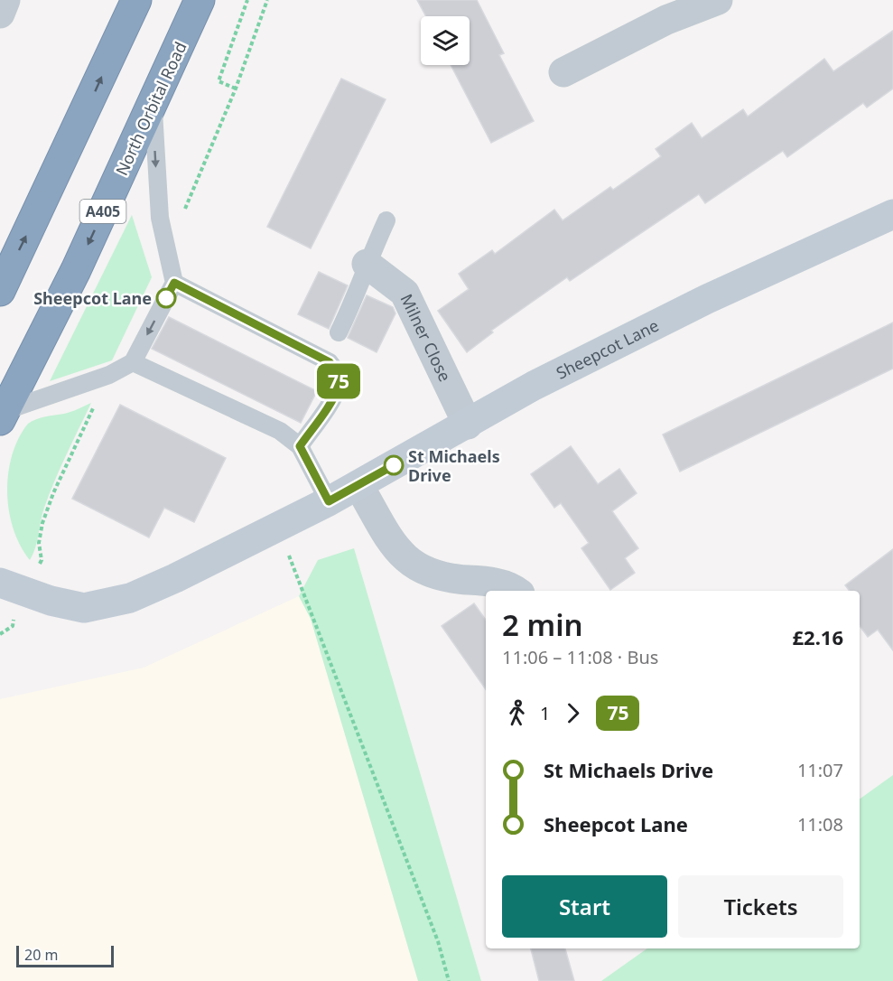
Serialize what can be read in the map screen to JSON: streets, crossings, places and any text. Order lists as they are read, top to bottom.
{
  "streets": {
    "highway": ["North Orbital Road", "A405"],
    "street": ["Milner Close", "Sheepcot Lane"]
  },
  "crossings": [
    ["Milner Close", "Sheepcot Lane"]
  ],
  "places": ["Sheepcot Lane", "St Michaels Drive"],
  "lines": ["bus line 75"],
  "scale_bar": "20 m",
  "page": {
    "on_map": "75",
    "heading": ["2 min", "11:06 – 11:08 · Bus", "£2.16"],
    "legs": ["1", "75"],
    "list": [
      {
        "name": "St Michaels Drive",
        "value": "11:07"
      },
      {
        "name": "Sheepcot Lane",
        "value": "11:08"
      }
    ],
    "buttons": ["Start", "Tickets"],
    "scale": "20 m"
  }
}
